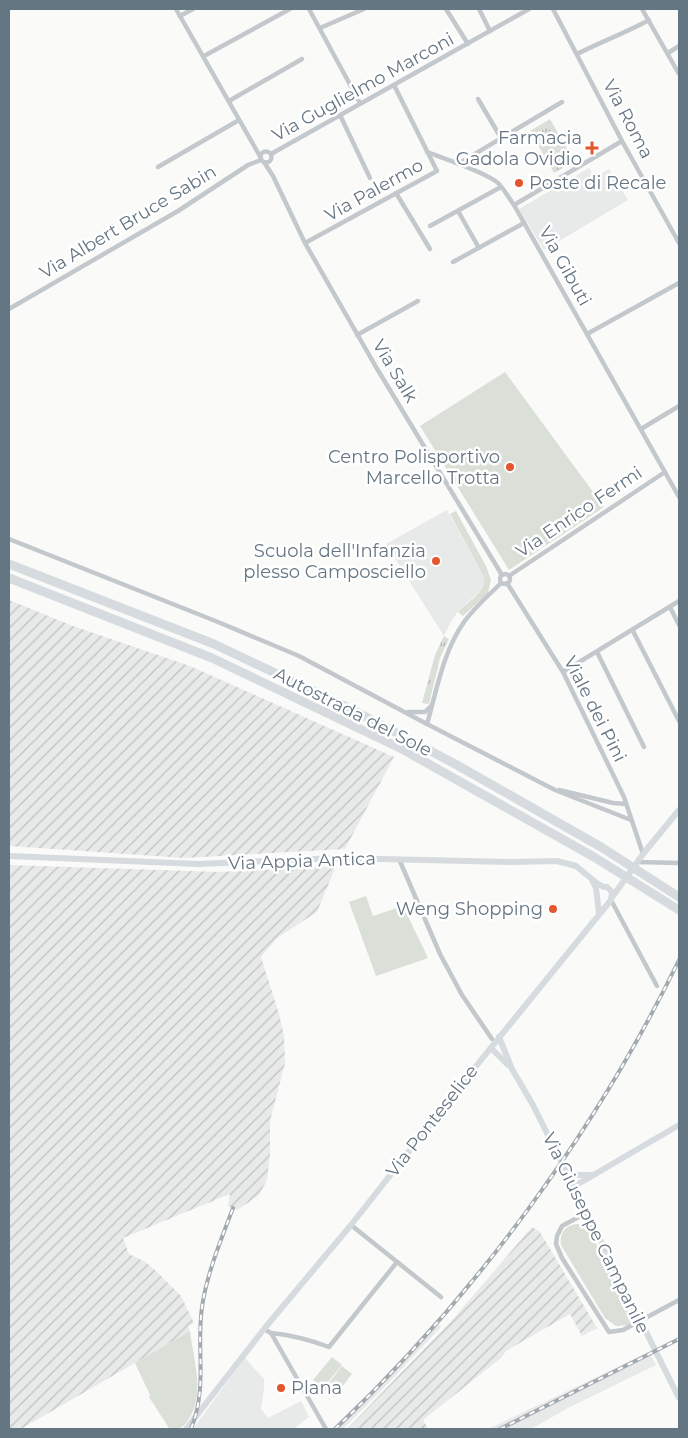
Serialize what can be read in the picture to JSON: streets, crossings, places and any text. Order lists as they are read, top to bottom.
{
  "streets": {
    "highway": ["Autostrada del Sole"],
    "street": [
      "Via Guglielmo Marconi",
      "Via Roma",
      "Via Palermo",
      "Via Albert Bruce Sabin",
      "Via Gibuti",
      "Via Salk",
      "Via Enrico Fermi",
      "Viale dei Pini",
      "Via Appia Antica",
      "Via Ponteselice",
      "Via Giuseppe Campanile"
    ]
  },
  "crossings": [
    ["Via Guglielmo Marconi", "Via Salk"],
    ["Via Palermo", "Via Gibuti"],
    ["Via Palermo", "Via Salk"],
    ["Via Albert Bruce Sabin", "Via Salk"],
    ["Via Gibuti", "Via Enrico Fermi"],
    ["Via Salk", "Via Enrico Fermi"],
    ["Via Salk", "Viale dei Pini"],
    ["Via Enrico Fermi", "Viale dei Pini"],
    ["Viale dei Pini", "Via Ponteselice"],
    ["Via Appia Antica", "Via Ponteselice"],
    ["Via Ponteselice", "Via Giuseppe Campanile"]
  ],
  "places": {
    "health": ["Farmacia Gadola Ovidio"],
    "other": [
      "Poste di Recale",
      "Centro Polisportivo Marcello Trotta",
      "Scuola dell'Infanzia plesso Camposciello",
      "Weng Shopping",
      "Plana"
    ]
  }
}
